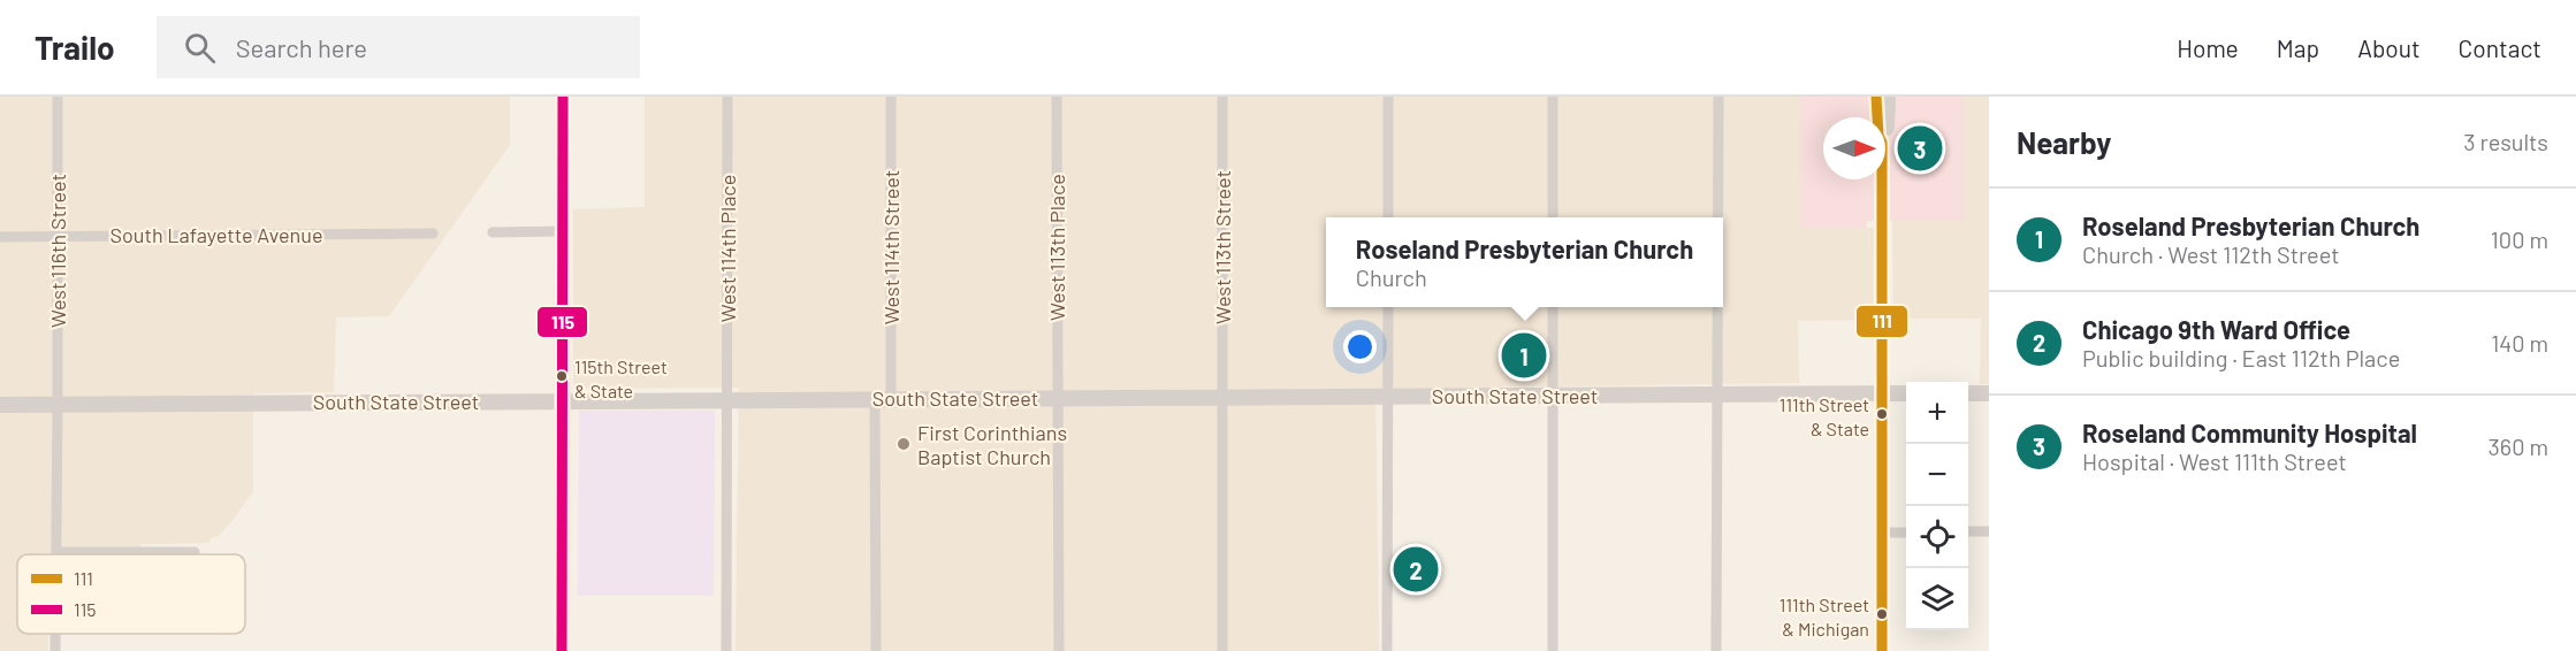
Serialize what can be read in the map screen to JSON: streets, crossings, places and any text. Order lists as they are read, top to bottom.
{
  "streets": {
    "street": [
      "South Lafayette Avenue",
      "West 114th Street",
      "West 113th Place",
      "West 113th Street",
      "West 114th Place",
      "West 116th Street",
      "South State Street"
    ]
  },
  "crossings": [
    ["South Lafayette Avenue", "West 116th Street"],
    ["West 114th Street", "South State Street"],
    ["West 113th Place", "South State Street"],
    ["West 113th Street", "South State Street"],
    ["West 114th Place", "South State Street"],
    ["West 116th Street", "South State Street"]
  ],
  "places": [
    "115th Street & State",
    "111th Street & State",
    "First Corinthians Baptist Church",
    "111th Street & Michigan"
  ],
  "lines": ["transit line 111", "transit line 115"],
  "legend": ["111", "115"],
  "north": "right",
  "page": {
    "header": "Trailo",
    "search": "Search here",
    "nav": [
      "Home",
      "Map",
      "About",
      "Contact"
    ],
    "heading": ["Nearby", "3 results"],
    "pins": ["3", "1", "2"],
    "list": [
      {
        "mark": "1",
        "name": "Roseland Presbyterian Church",
        "note": "Church · West 112th Street",
        "value": "100 m"
      },
      {
        "mark": "2",
        "name": "Chicago 9th Ward Office",
        "note": "Public building · East 112th Place",
        "value": "140 m"
      },
      {
        "mark": "3",
        "name": "Roseland Community Hospital",
        "note": "Hospital · West 111th Street",
        "value": "360 m"
      }
    ],
    "popup": ["Roseland Presbyterian Church", "Church"],
    "map_buttons": ["+", "−"]
  }
}
